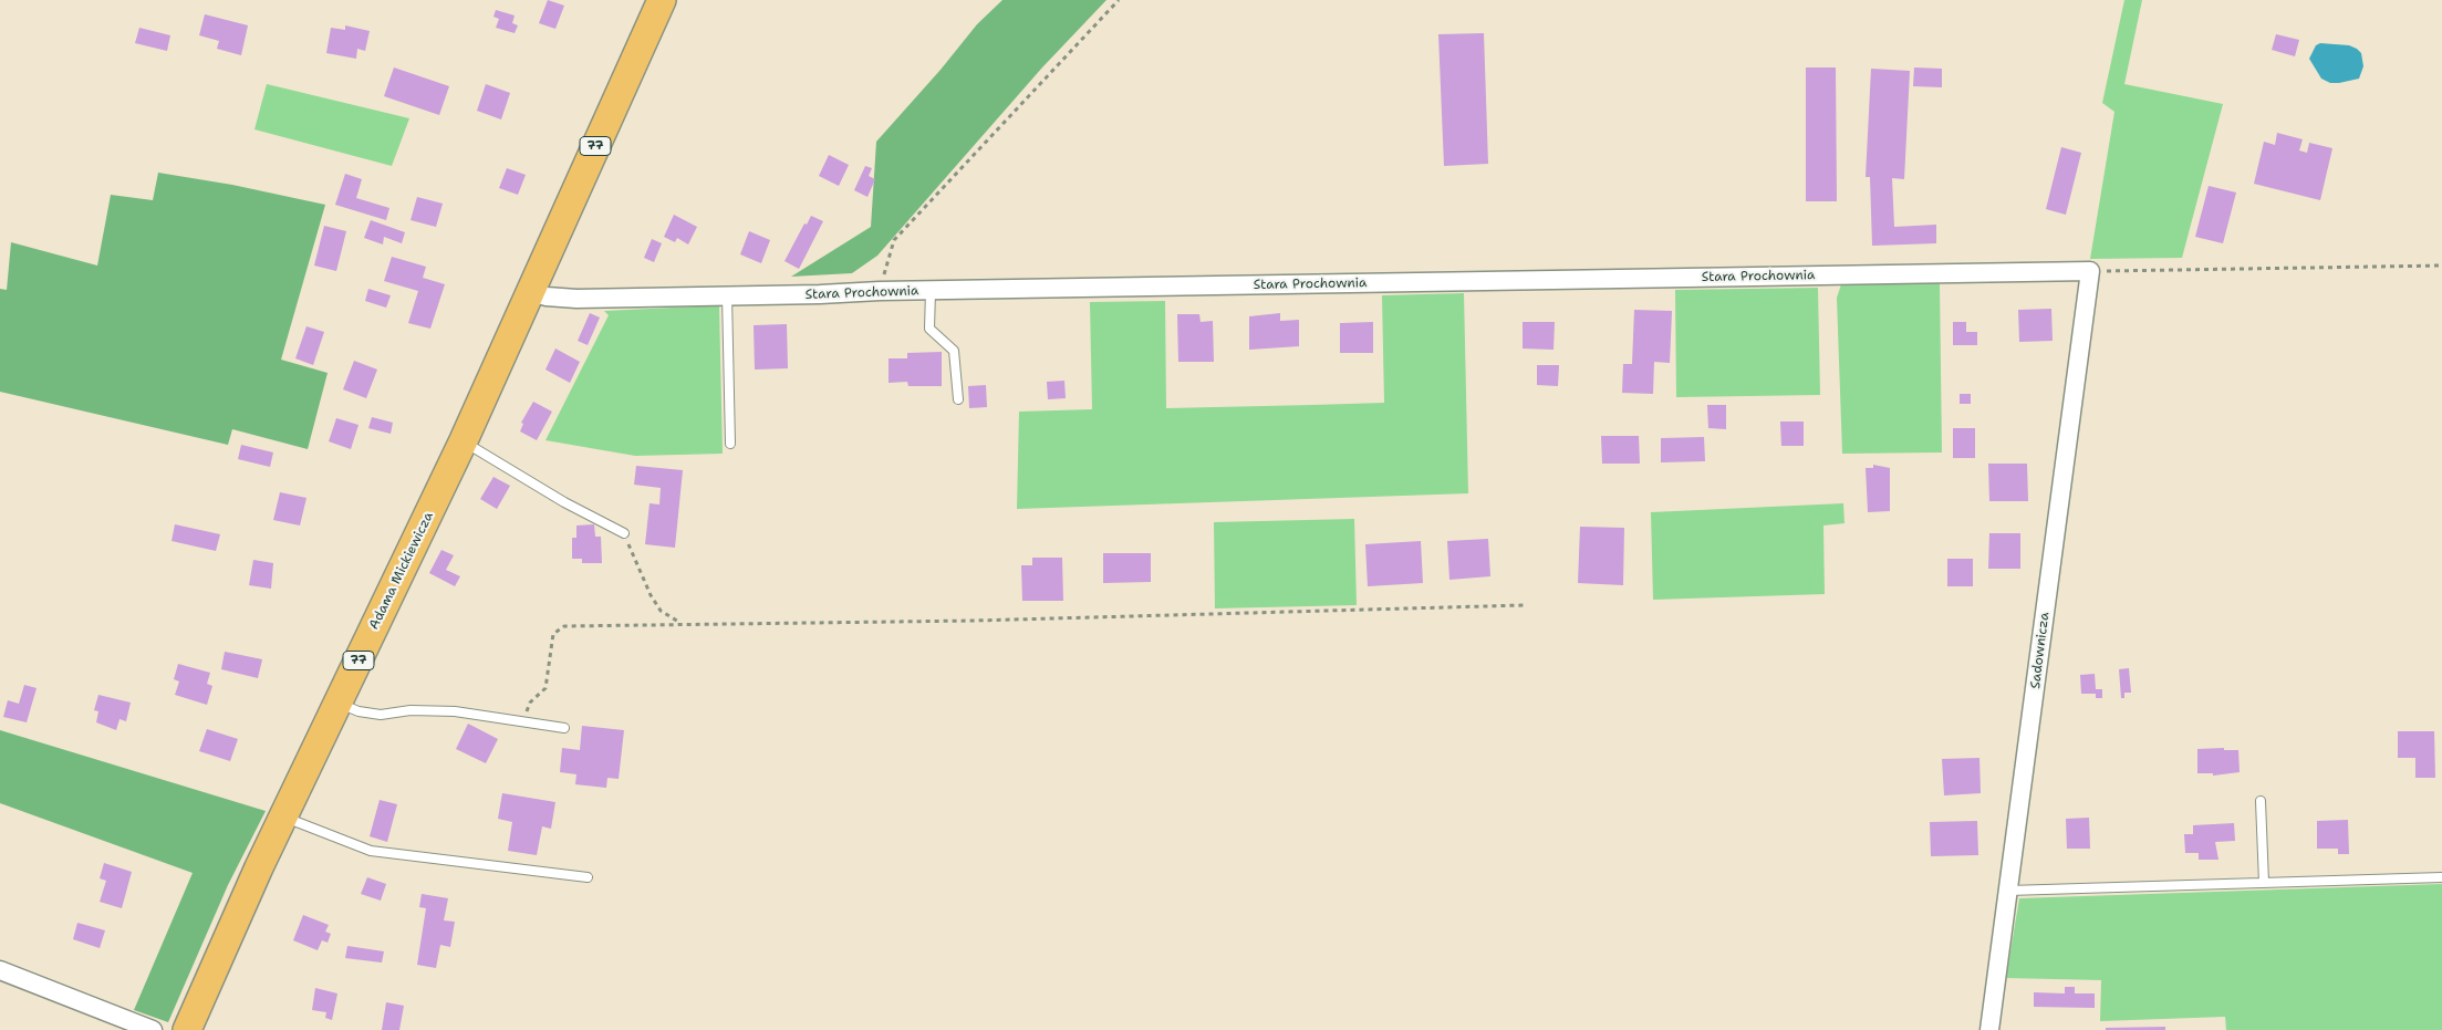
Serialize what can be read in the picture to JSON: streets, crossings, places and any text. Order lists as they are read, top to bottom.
{
  "streets": {
    "main road": ["77", "Adama Mickiewicza"],
    "street": ["Stara Prochownia", "Sadownicza"]
  },
  "crossings": [
    ["77", "Stara Prochownia"],
    ["77", "Adama Mickiewicza"],
    ["Stara Prochownia", "Adama Mickiewicza"],
    ["Stara Prochownia", "Sadownicza"]
  ]
}
